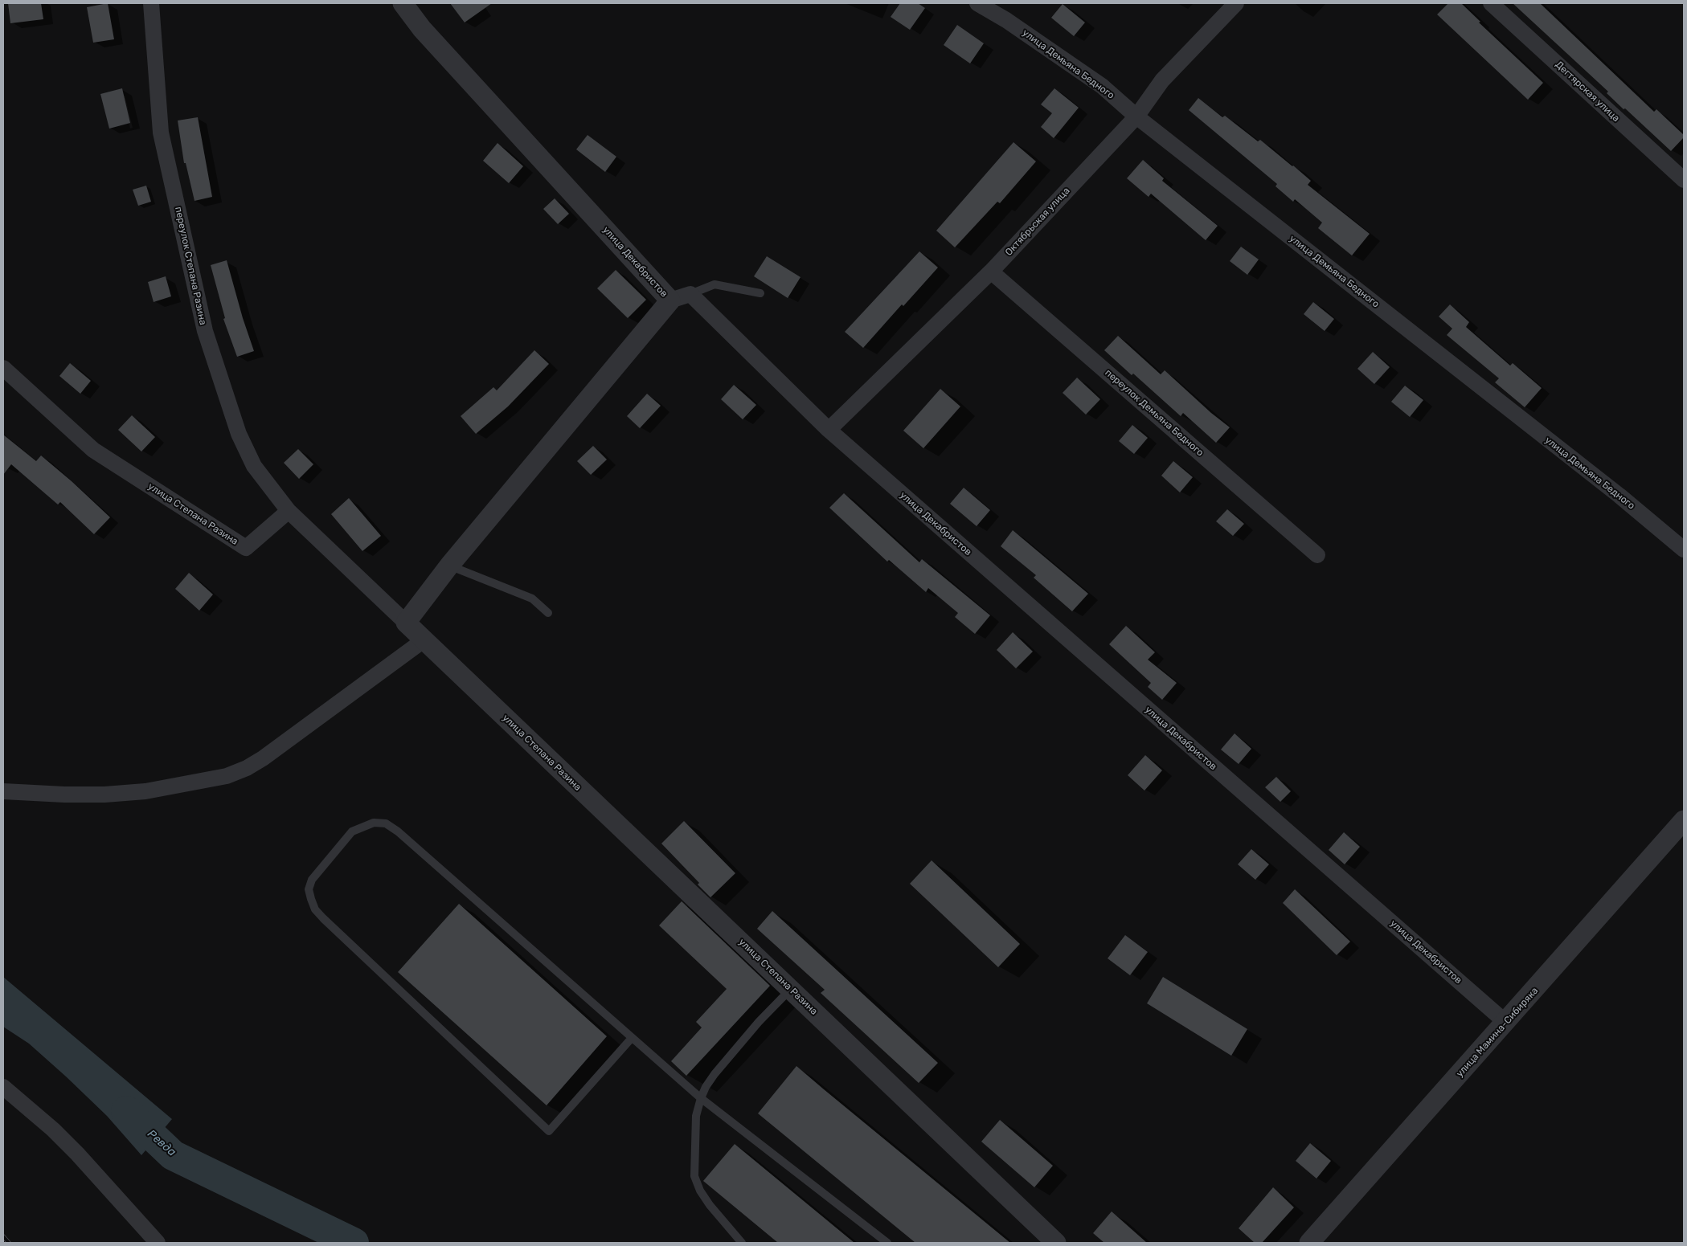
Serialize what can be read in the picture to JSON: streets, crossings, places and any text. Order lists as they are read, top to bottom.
{
  "streets": {
    "street": [
      "улица Демьяна Бедного",
      "Дегтярская улица",
      "Октябрьская улица",
      "улица Декабристов",
      "переулок Степана Разина",
      "переулок Демьяна Бедного",
      "улица Степана Разина",
      "улица Мамина-Сибиряка"
    ]
  },
  "crossings": [
    ["улица Демьяна Бедного", "Октябрьская улица"],
    ["Октябрьская улица", "улица Декабристов"],
    ["Октябрьская улица", "переулок Демьяна Бедного"],
    ["улица Декабристов", "улица Мамина-Сибиряка"],
    ["переулок Степана Разина", "улица Степана Разина"]
  ],
  "water": ["Ревда"]
}
